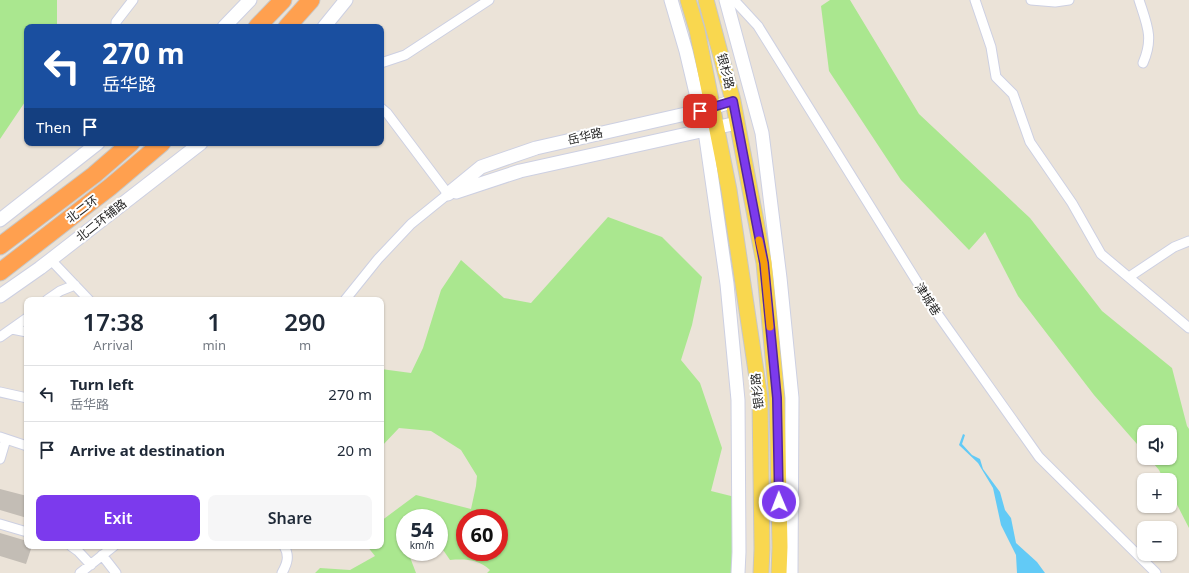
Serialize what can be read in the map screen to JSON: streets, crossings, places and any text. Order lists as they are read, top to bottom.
{
  "streets": {
    "highway": ["北二环"],
    "main road": ["银杉路"],
    "street": ["岳华路", "北二环辅路", "津城巷"]
  },
  "crossings": [
    ["银杉路", "岳华路"]
  ],
  "page": {
    "turn": ["270 m", "岳华路"],
    "then": "Then",
    "eta": [
      "17:38",
      "Arrival",
      "1",
      "min",
      "290",
      "m"
    ],
    "list": [
      {
        "name": "Turn left",
        "note": "岳华路",
        "value": "270 m"
      },
      {
        "name": "Arrive at destination",
        "value": "20 m"
      }
    ],
    "map_buttons": ["+", "−"],
    "buttons": ["Exit", "Share"],
    "speed": "54 km/h",
    "limit": "60"
  }
}
